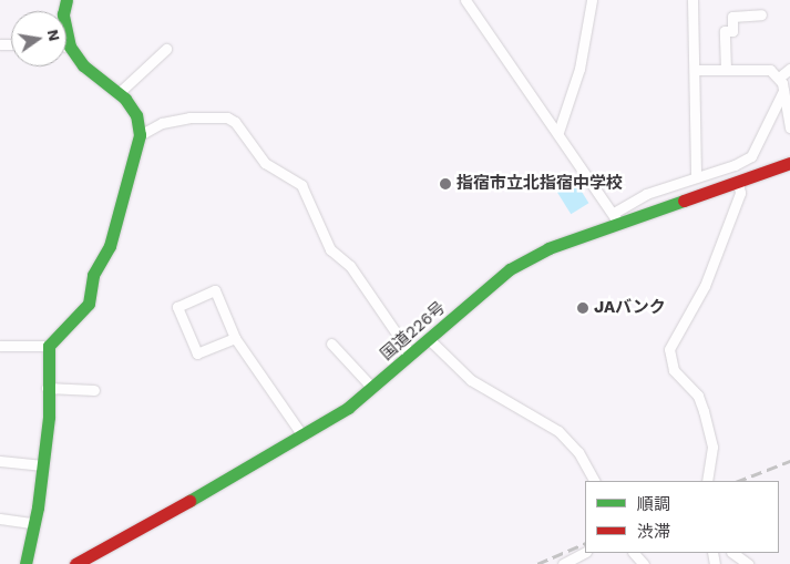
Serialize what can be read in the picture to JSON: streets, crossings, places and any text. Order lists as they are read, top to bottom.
{
  "streets": {
    "main road": ["国道226号"]
  },
  "places": ["指宿市立北指宿中学校", "JAバンク"],
  "legend": ["順調", "渋滞"],
  "north": "right"
}
